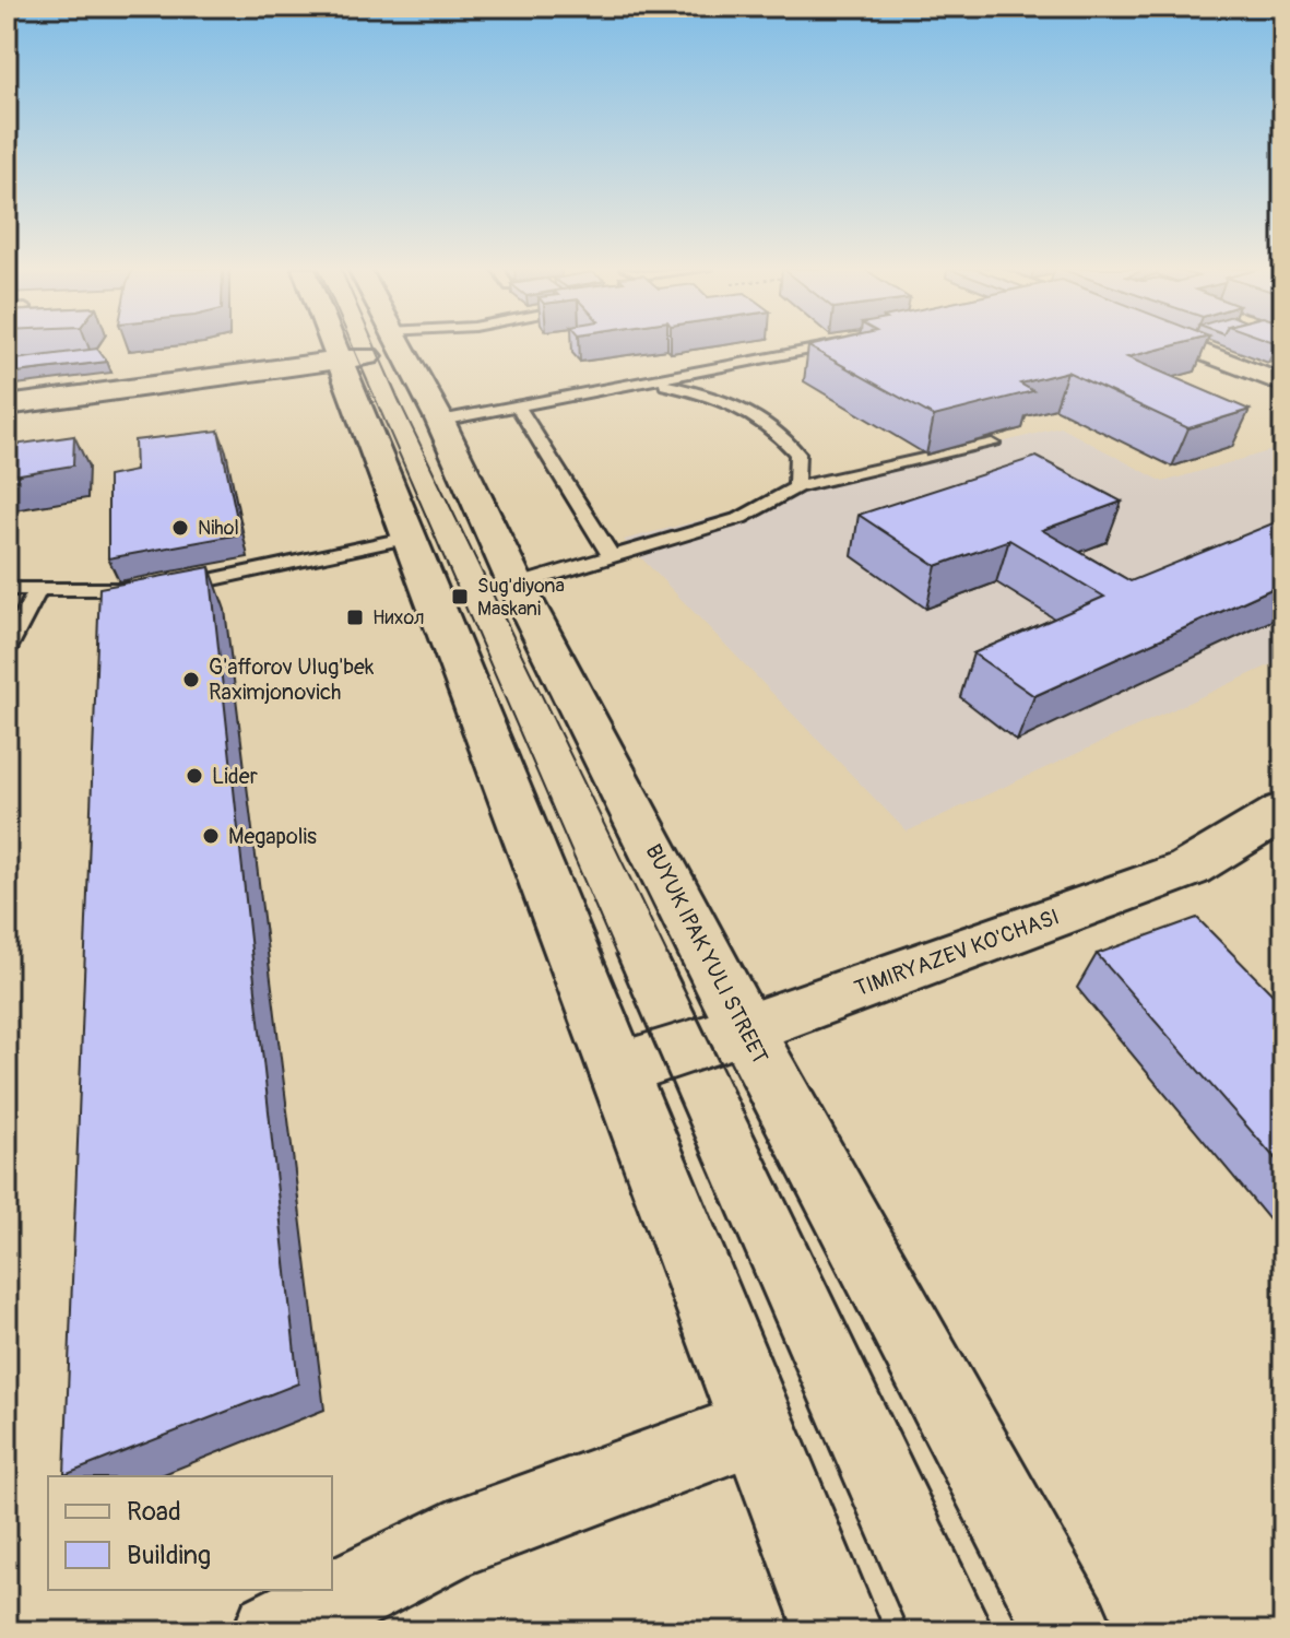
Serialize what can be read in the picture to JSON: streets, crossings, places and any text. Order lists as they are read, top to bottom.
{
  "streets": {
    "main road": ["TIMIRYAZEV KO'CHASI", "BUYUK IPAK YULI STREET"]
  },
  "crossings": [
    ["TIMIRYAZEV KO'CHASI", "BUYUK IPAK YULI STREET"]
  ],
  "places": {
    "other": [
      "Nihol",
      "G'afforov Ulug'bek Raximjonovich",
      "Lider",
      "Megapolis"
    ],
    "transit": ["Sug'diyona Maskani", "Нихол"]
  },
  "legend": ["Road", "Building"]
}
